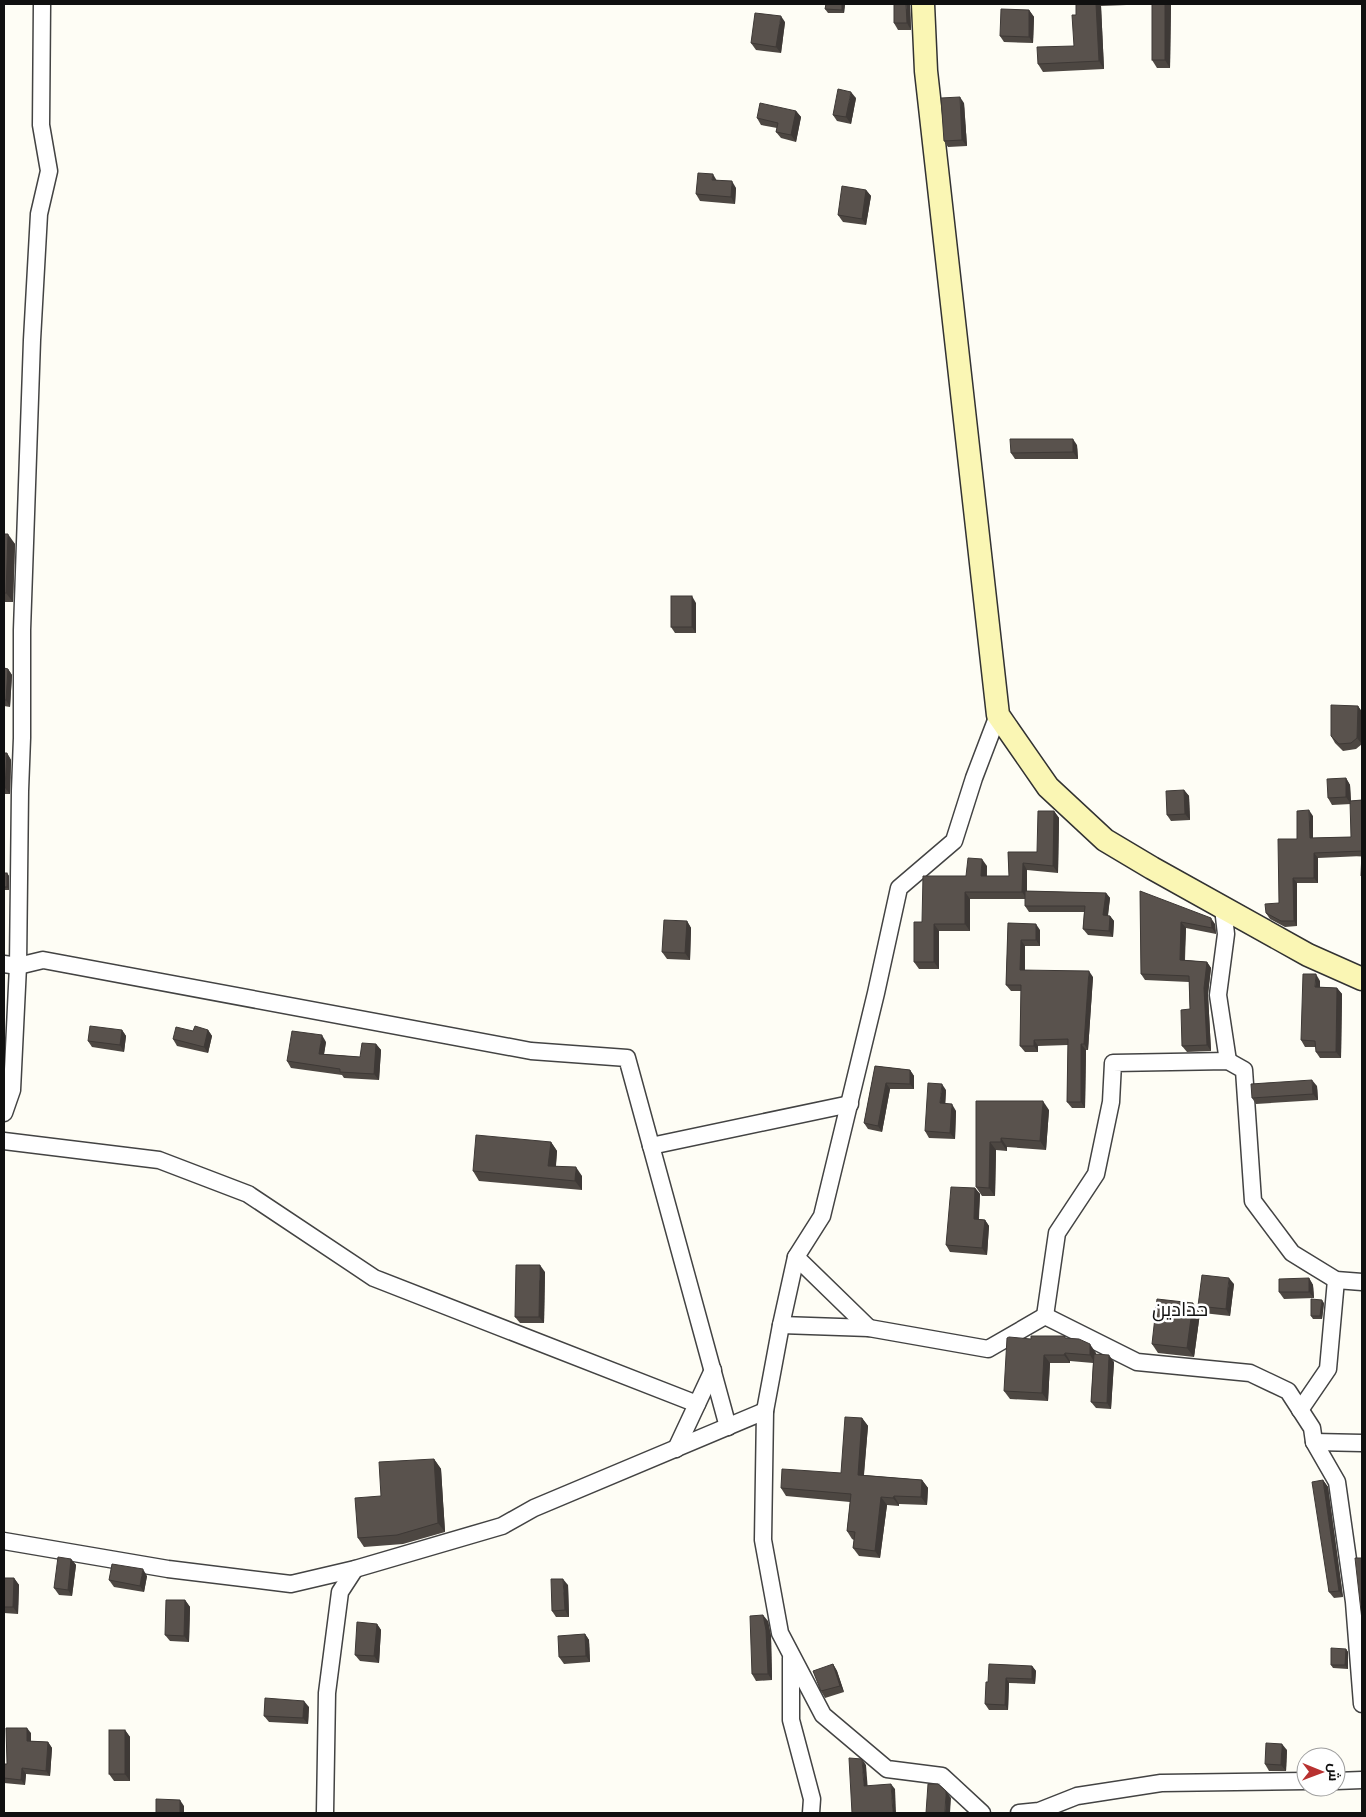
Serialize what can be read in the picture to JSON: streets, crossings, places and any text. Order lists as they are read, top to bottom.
{
  "districts": ["حدادين"],
  "north": "right"
}
